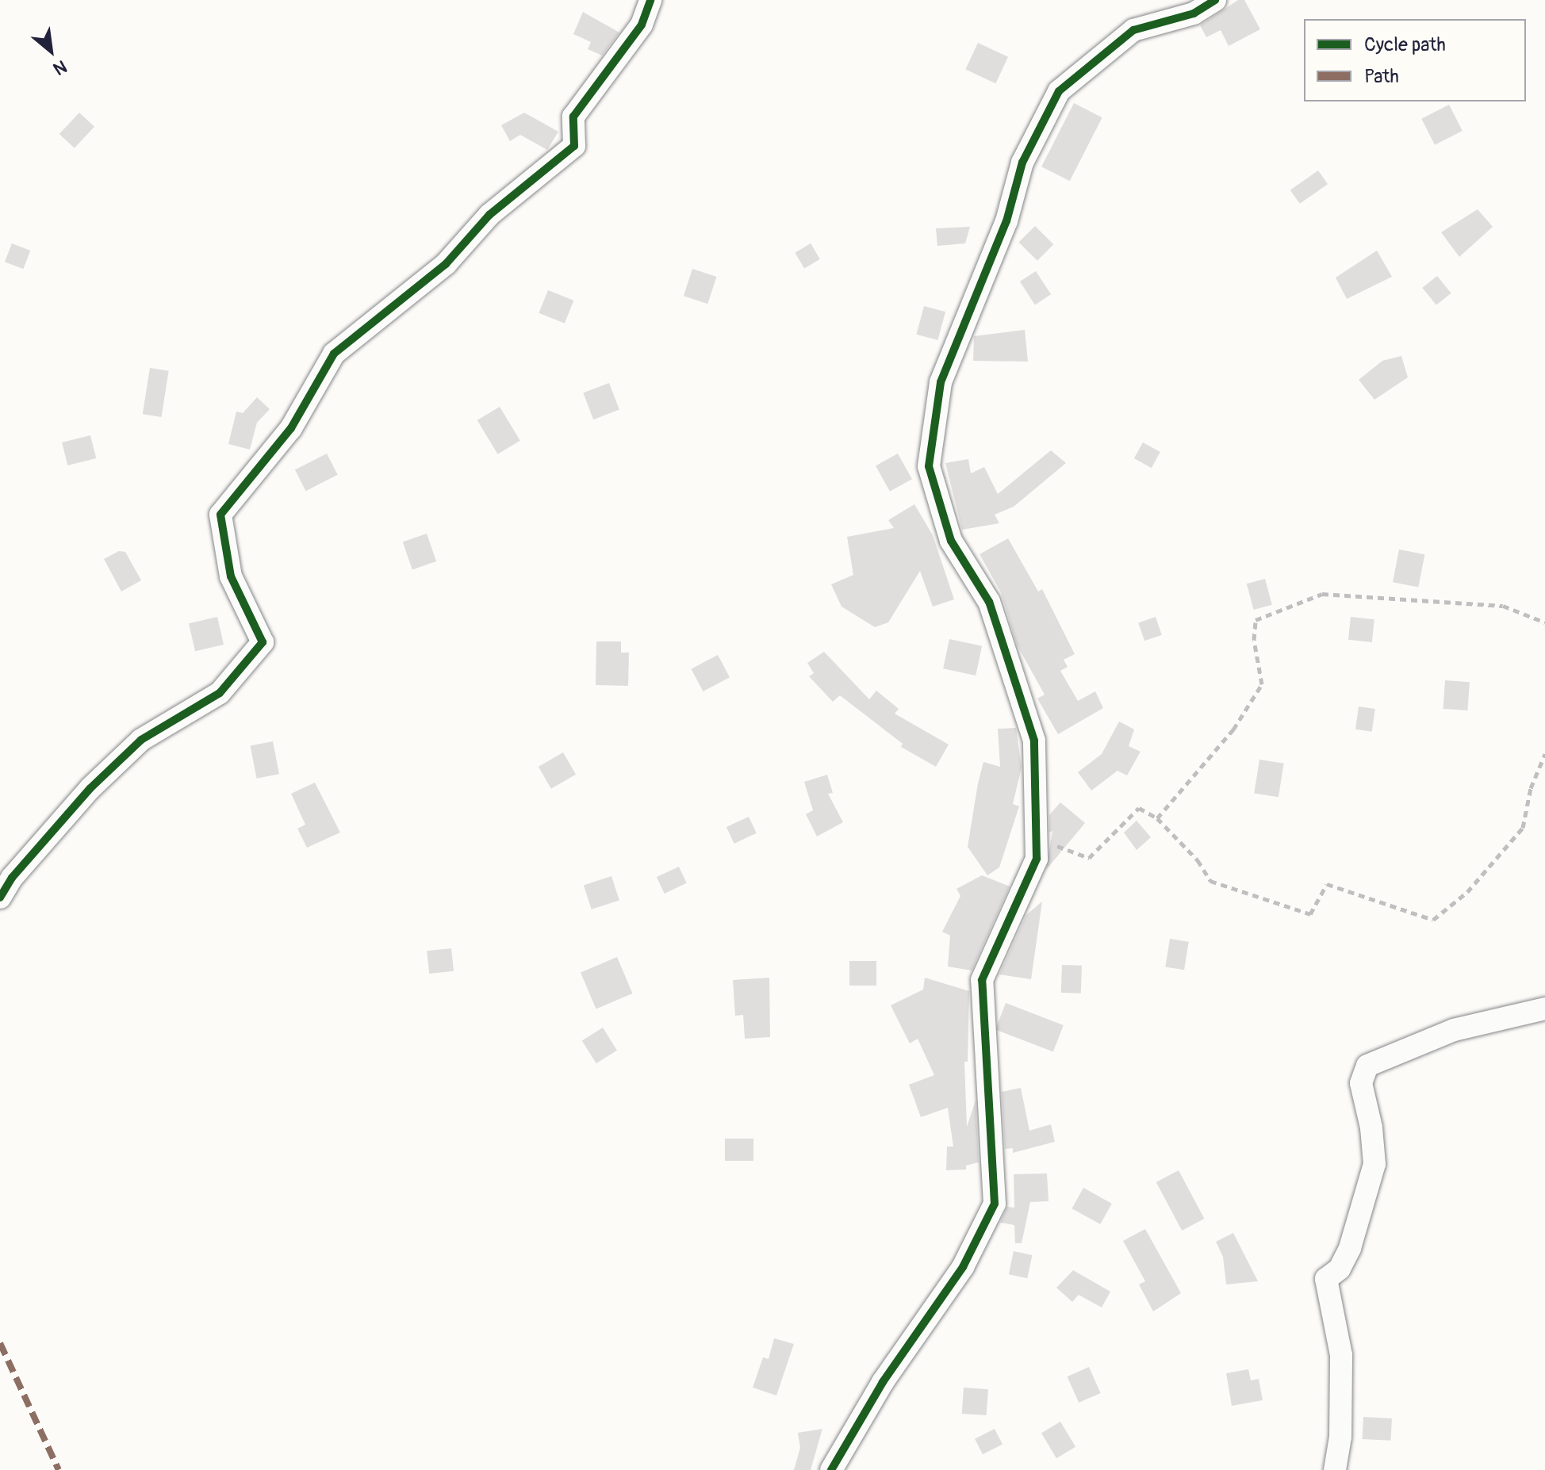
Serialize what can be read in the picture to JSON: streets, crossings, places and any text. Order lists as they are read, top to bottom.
{
  "legend": ["Cycle path", "Path"],
  "north": "bottom right"
}
